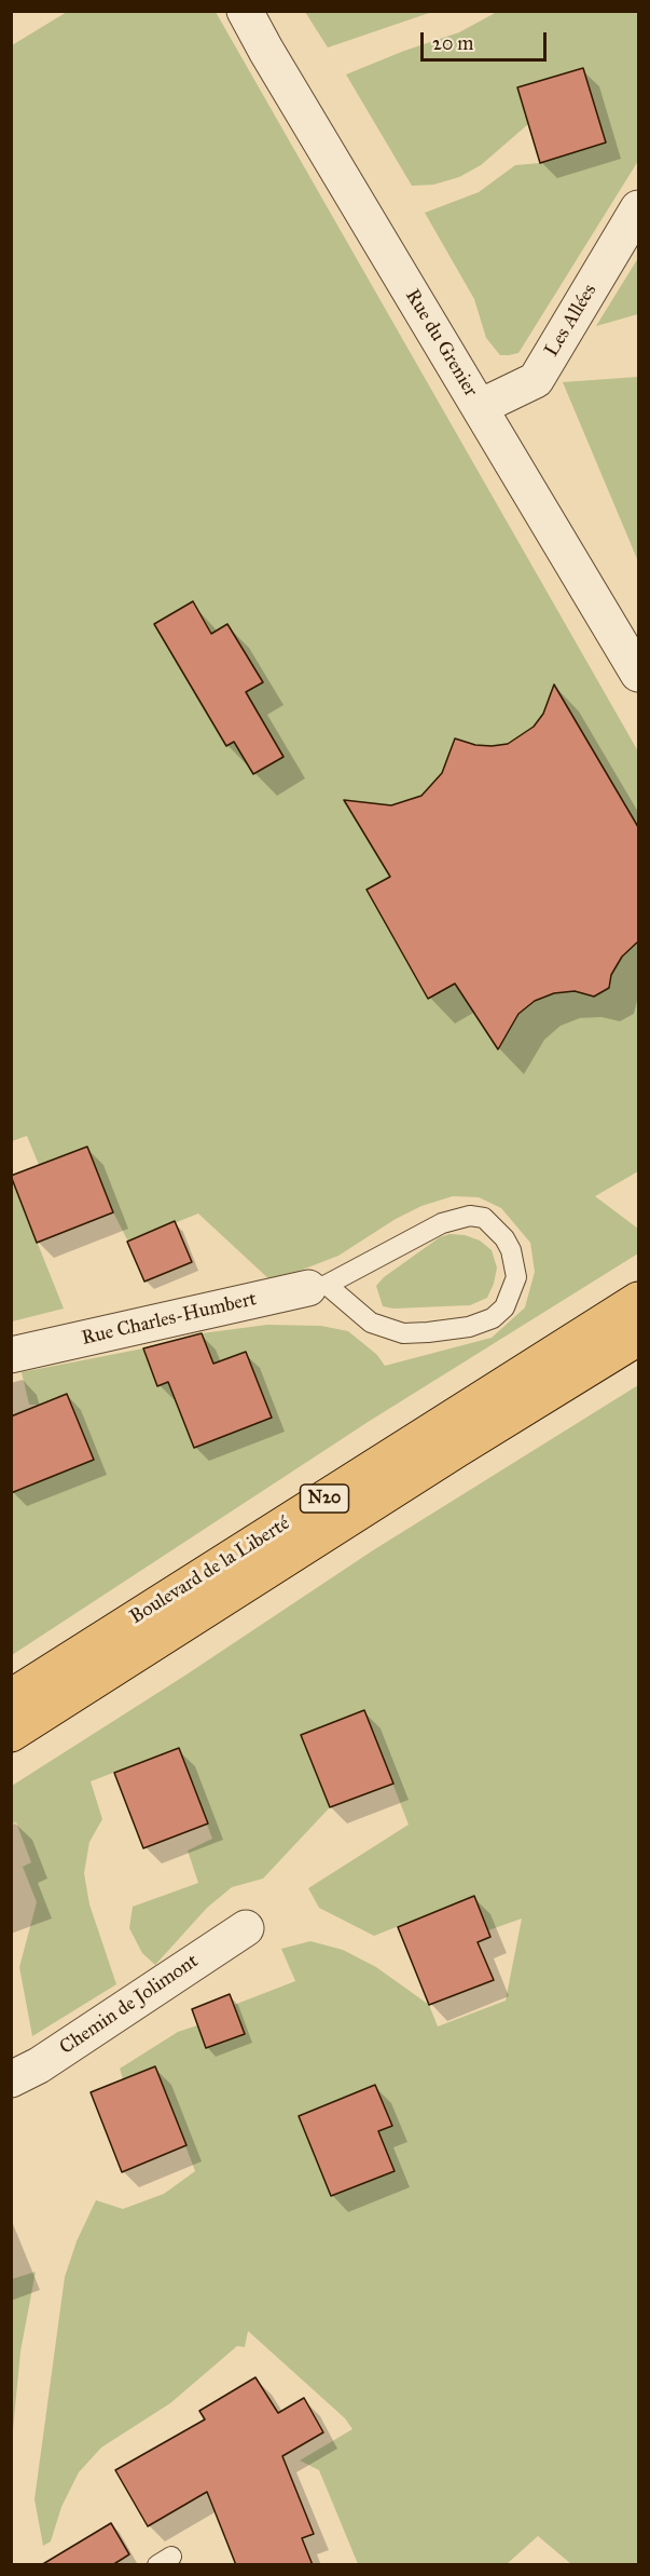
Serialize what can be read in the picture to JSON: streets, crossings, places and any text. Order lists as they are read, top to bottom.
{
  "streets": {
    "main road": ["N20", "Boulevard de la Liberté"],
    "street": [
      "Les Allées",
      "Rue du Grenier",
      "Rue Charles-Humbert",
      "Chemin de Jolimont"
    ]
  },
  "crossings": [
    ["Les Allées", "Rue du Grenier"]
  ],
  "scale_bar": "20 m"
}
